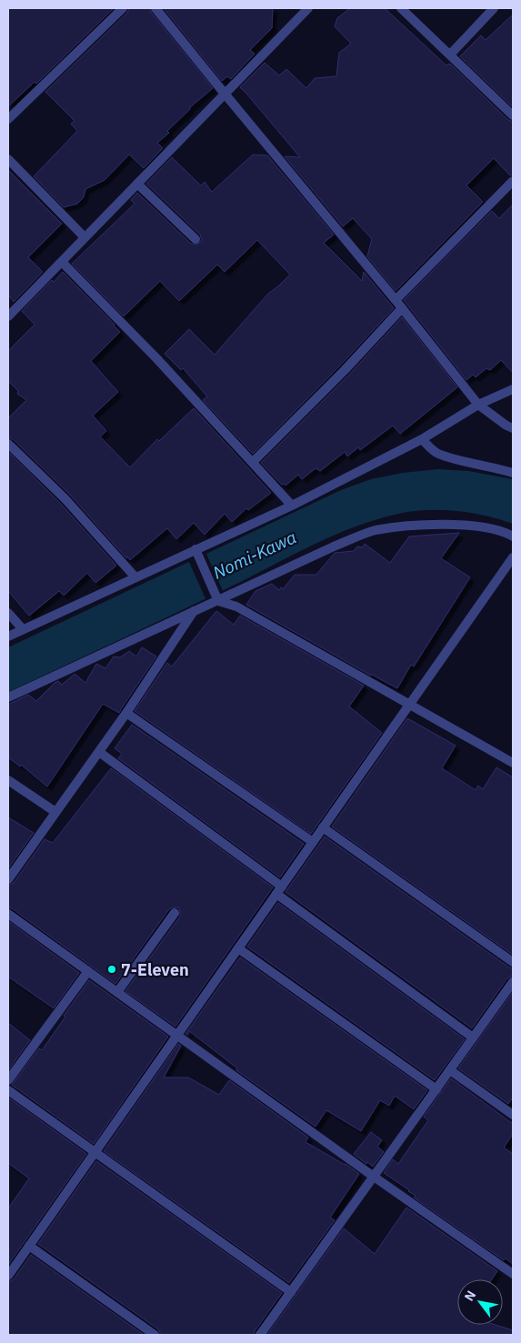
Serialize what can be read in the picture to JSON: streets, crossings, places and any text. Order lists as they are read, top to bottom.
{
  "water": ["Nomi-Kawa"],
  "places": ["7-Eleven"],
  "north": "top left"
}
